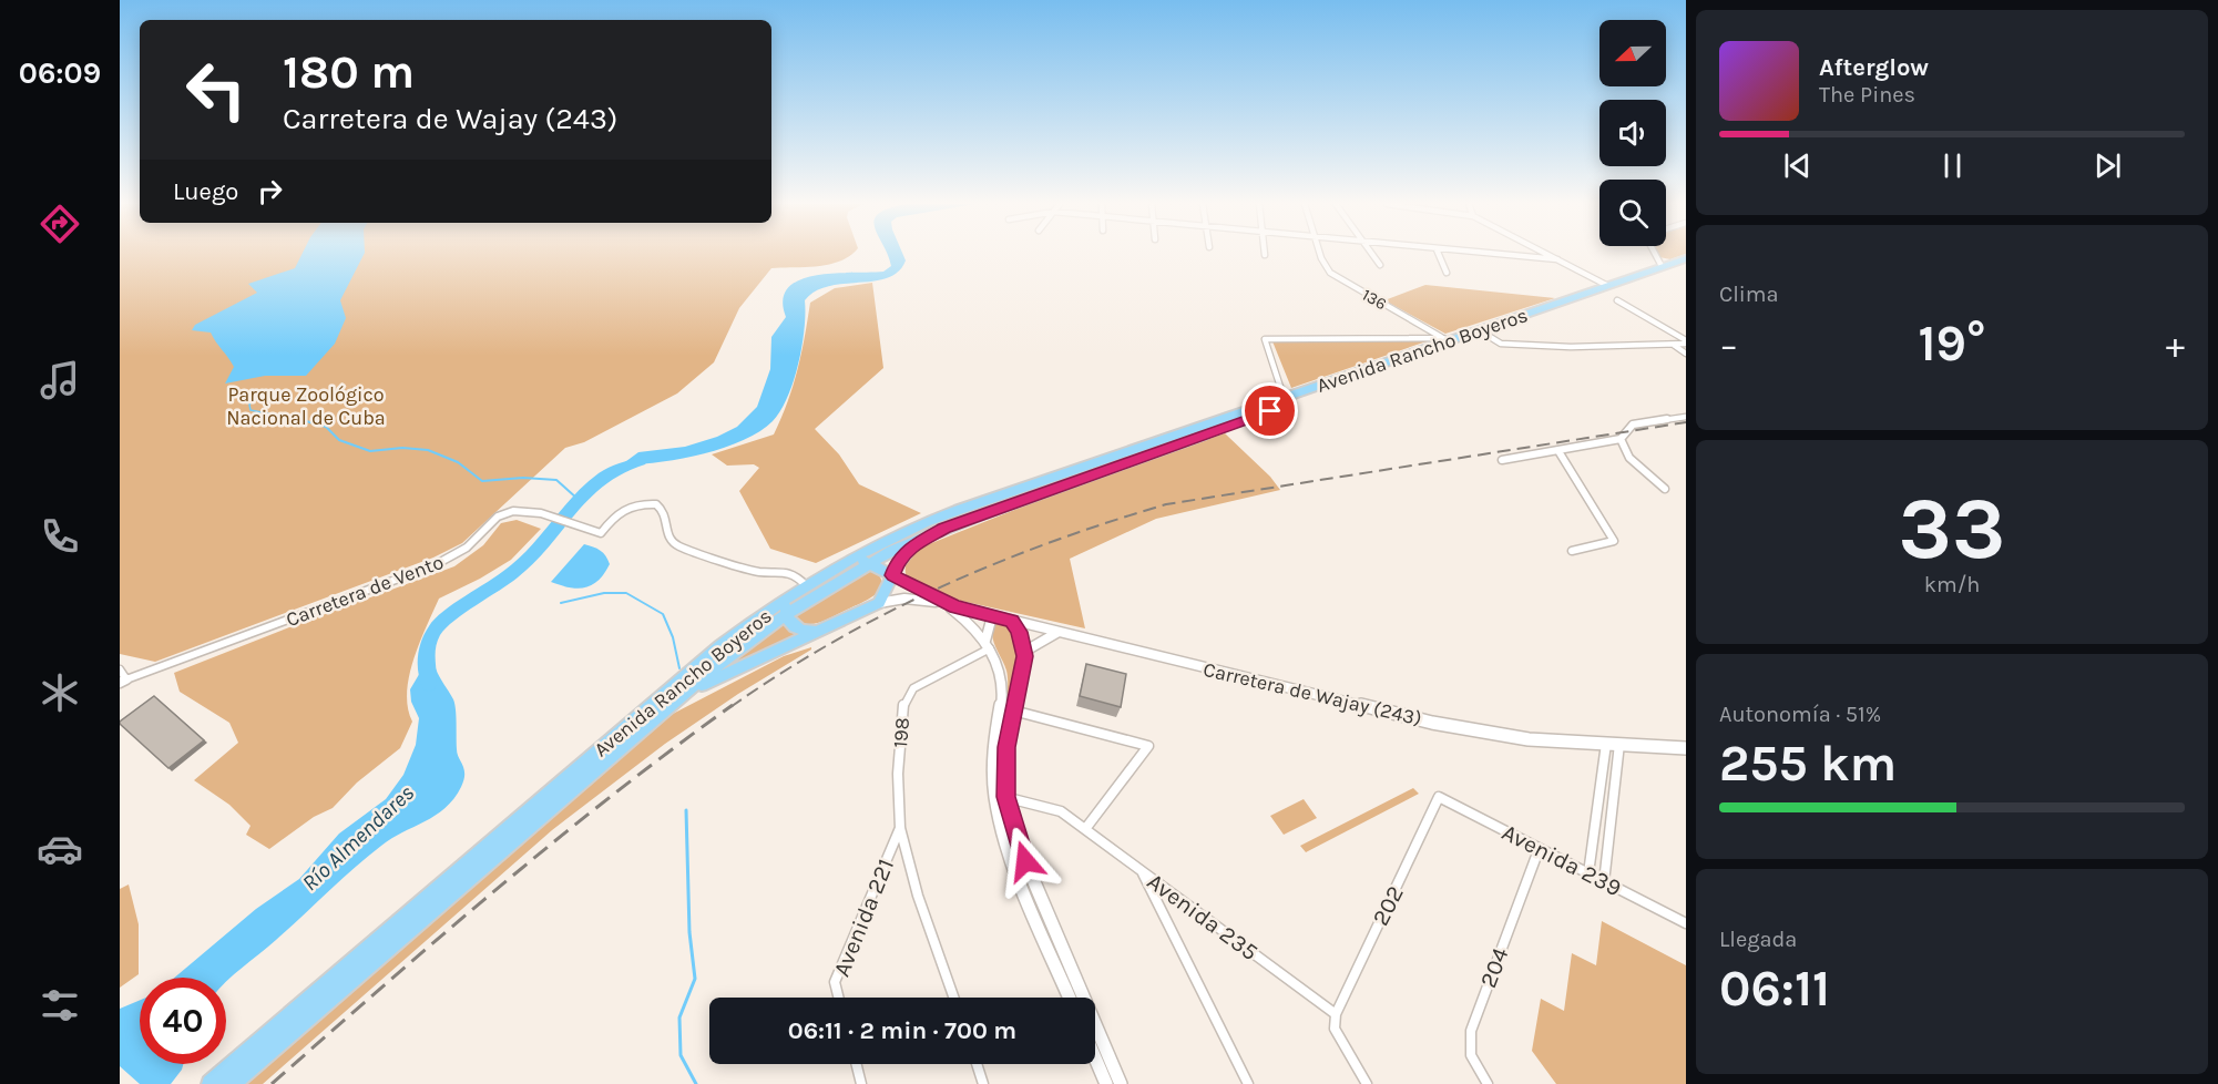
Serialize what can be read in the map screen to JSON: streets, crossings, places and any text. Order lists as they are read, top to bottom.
{
  "streets": {
    "highway": ["Avenida Rancho Boyeros"],
    "street": [
      "136",
      "Carretera de Vento",
      "Carretera de Wajay (243)",
      "198",
      "Avenida 239",
      "202",
      "Avenida 235",
      "Avenida 221",
      "204"
    ]
  },
  "crossings": [
    ["136", "Avenida Rancho Boyeros"],
    ["Avenida Rancho Boyeros", "Carretera de Vento"],
    ["198", "Avenida 221"],
    ["Avenida 239", "202"],
    ["Avenida 239", "204"],
    ["202", "Avenida 235"]
  ],
  "water": ["Río Almendares"],
  "parks": ["Parque Zoológico Nacional de Cuba"],
  "north": "left",
  "page": {
    "tabs": "06:09",
    "turn": ["180 m", "Carretera de Wajay (243)"],
    "song": ["Afterglow", "The Pines"],
    "then": "Luego",
    "tile": [
      "Clima",
      ["33", "km/h"],
      ["Autonomía · 51%", "255 km"],
      ["Llegada", "06:11"]
    ],
    "heat": ["−", "19°", "+"],
    "limit": "40",
    "trip": "06:11 · 2 min · 700 m"
  }
}
